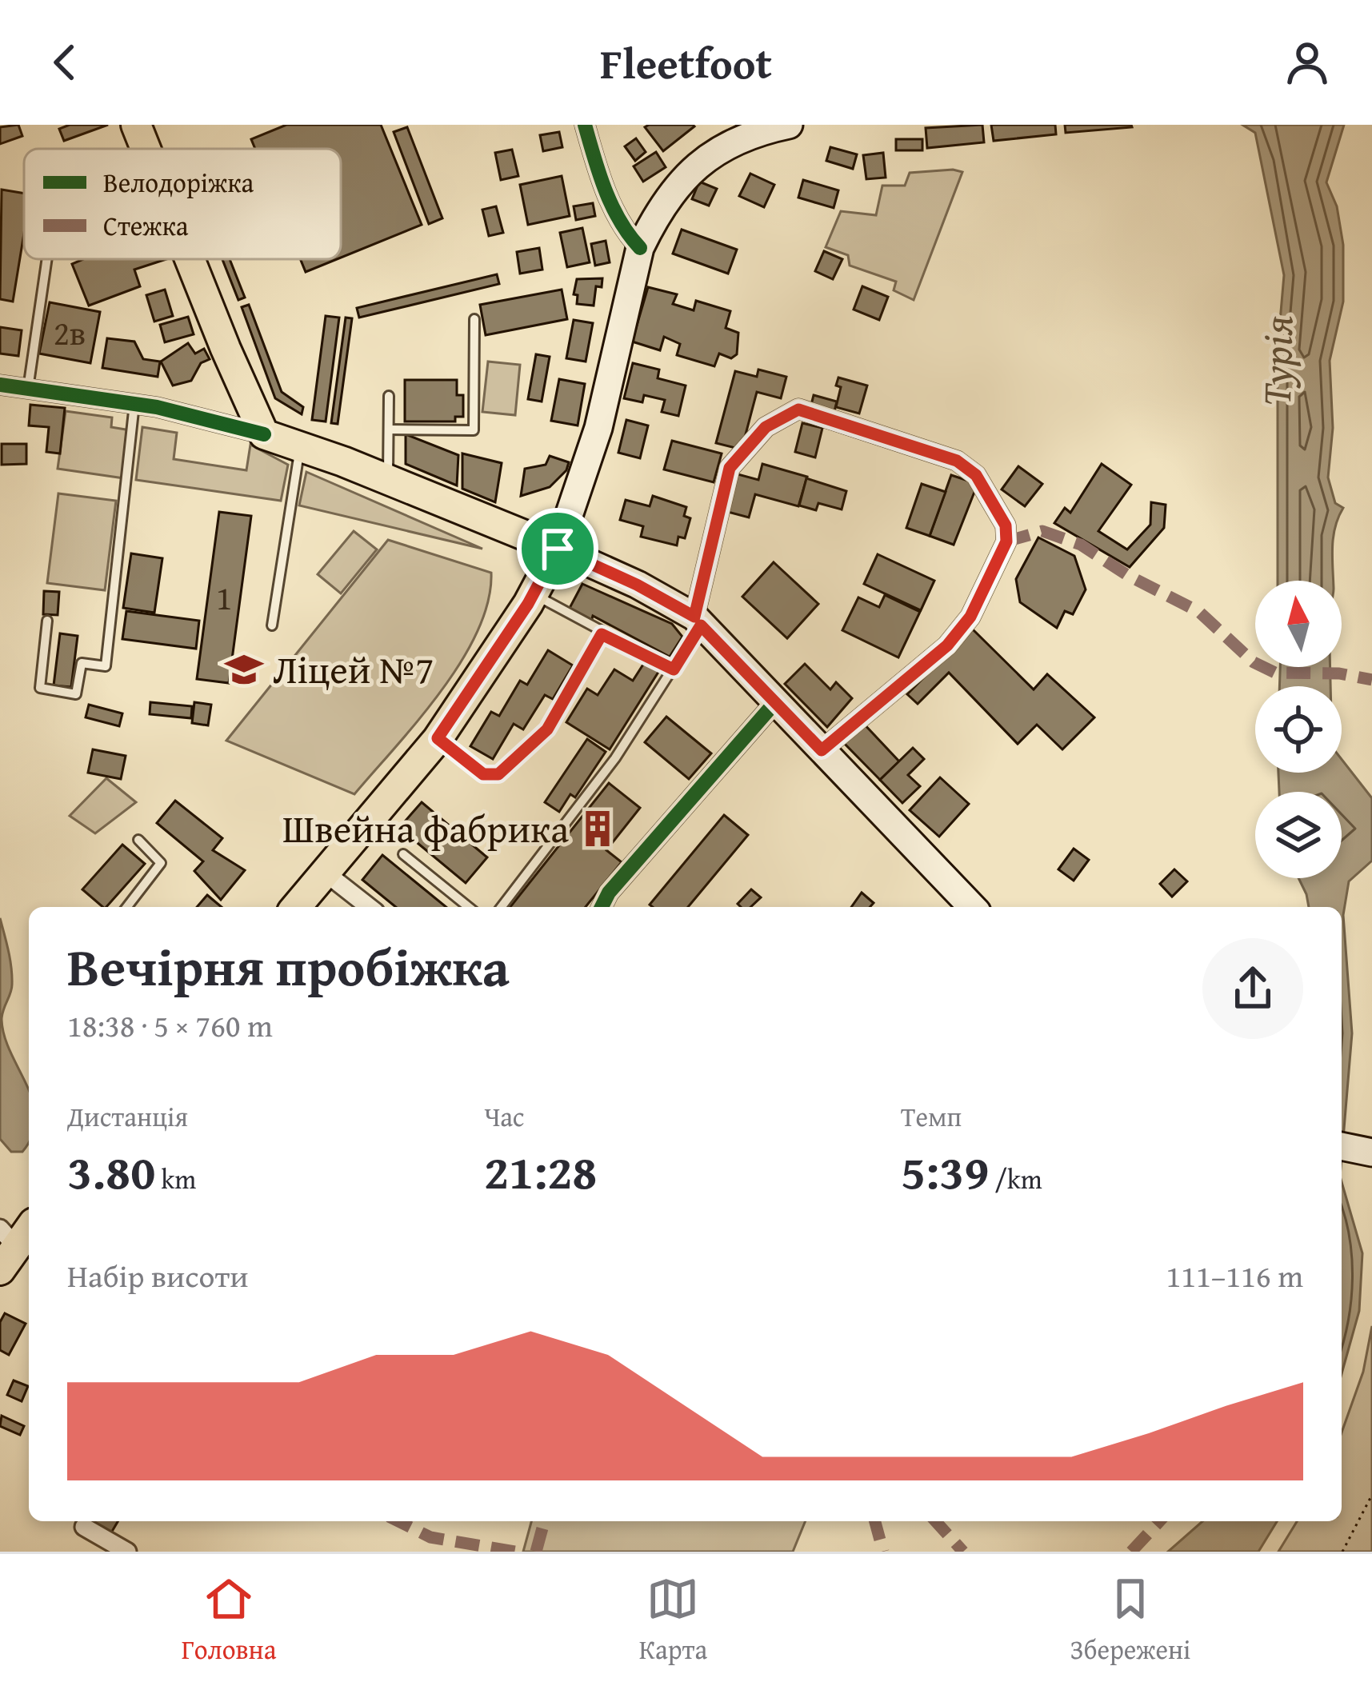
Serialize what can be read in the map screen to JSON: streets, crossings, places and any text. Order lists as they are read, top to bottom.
{
  "water": ["Турія"],
  "places": {
    "school or university": ["Ліцей №7"],
    "building": ["Швейна фабрика"]
  },
  "house_numbers": ["2в", "1"],
  "legend": ["Велодоріжка", "Стежка"],
  "north": "top",
  "page": {
    "header": "Fleetfoot",
    "heading": ["Вечірня пробіжка", "18:38 · 5 × 760 m"],
    "stats": [
      ["Дистанція", "3.80 km"],
      ["Час", "21:28"],
      ["Темп", "5:39 /km"]
    ],
    "chart": ["Набір висоти", "111–116 m"],
    "tabs": ["Головна", "Карта", "Збережені"]
  }
}
